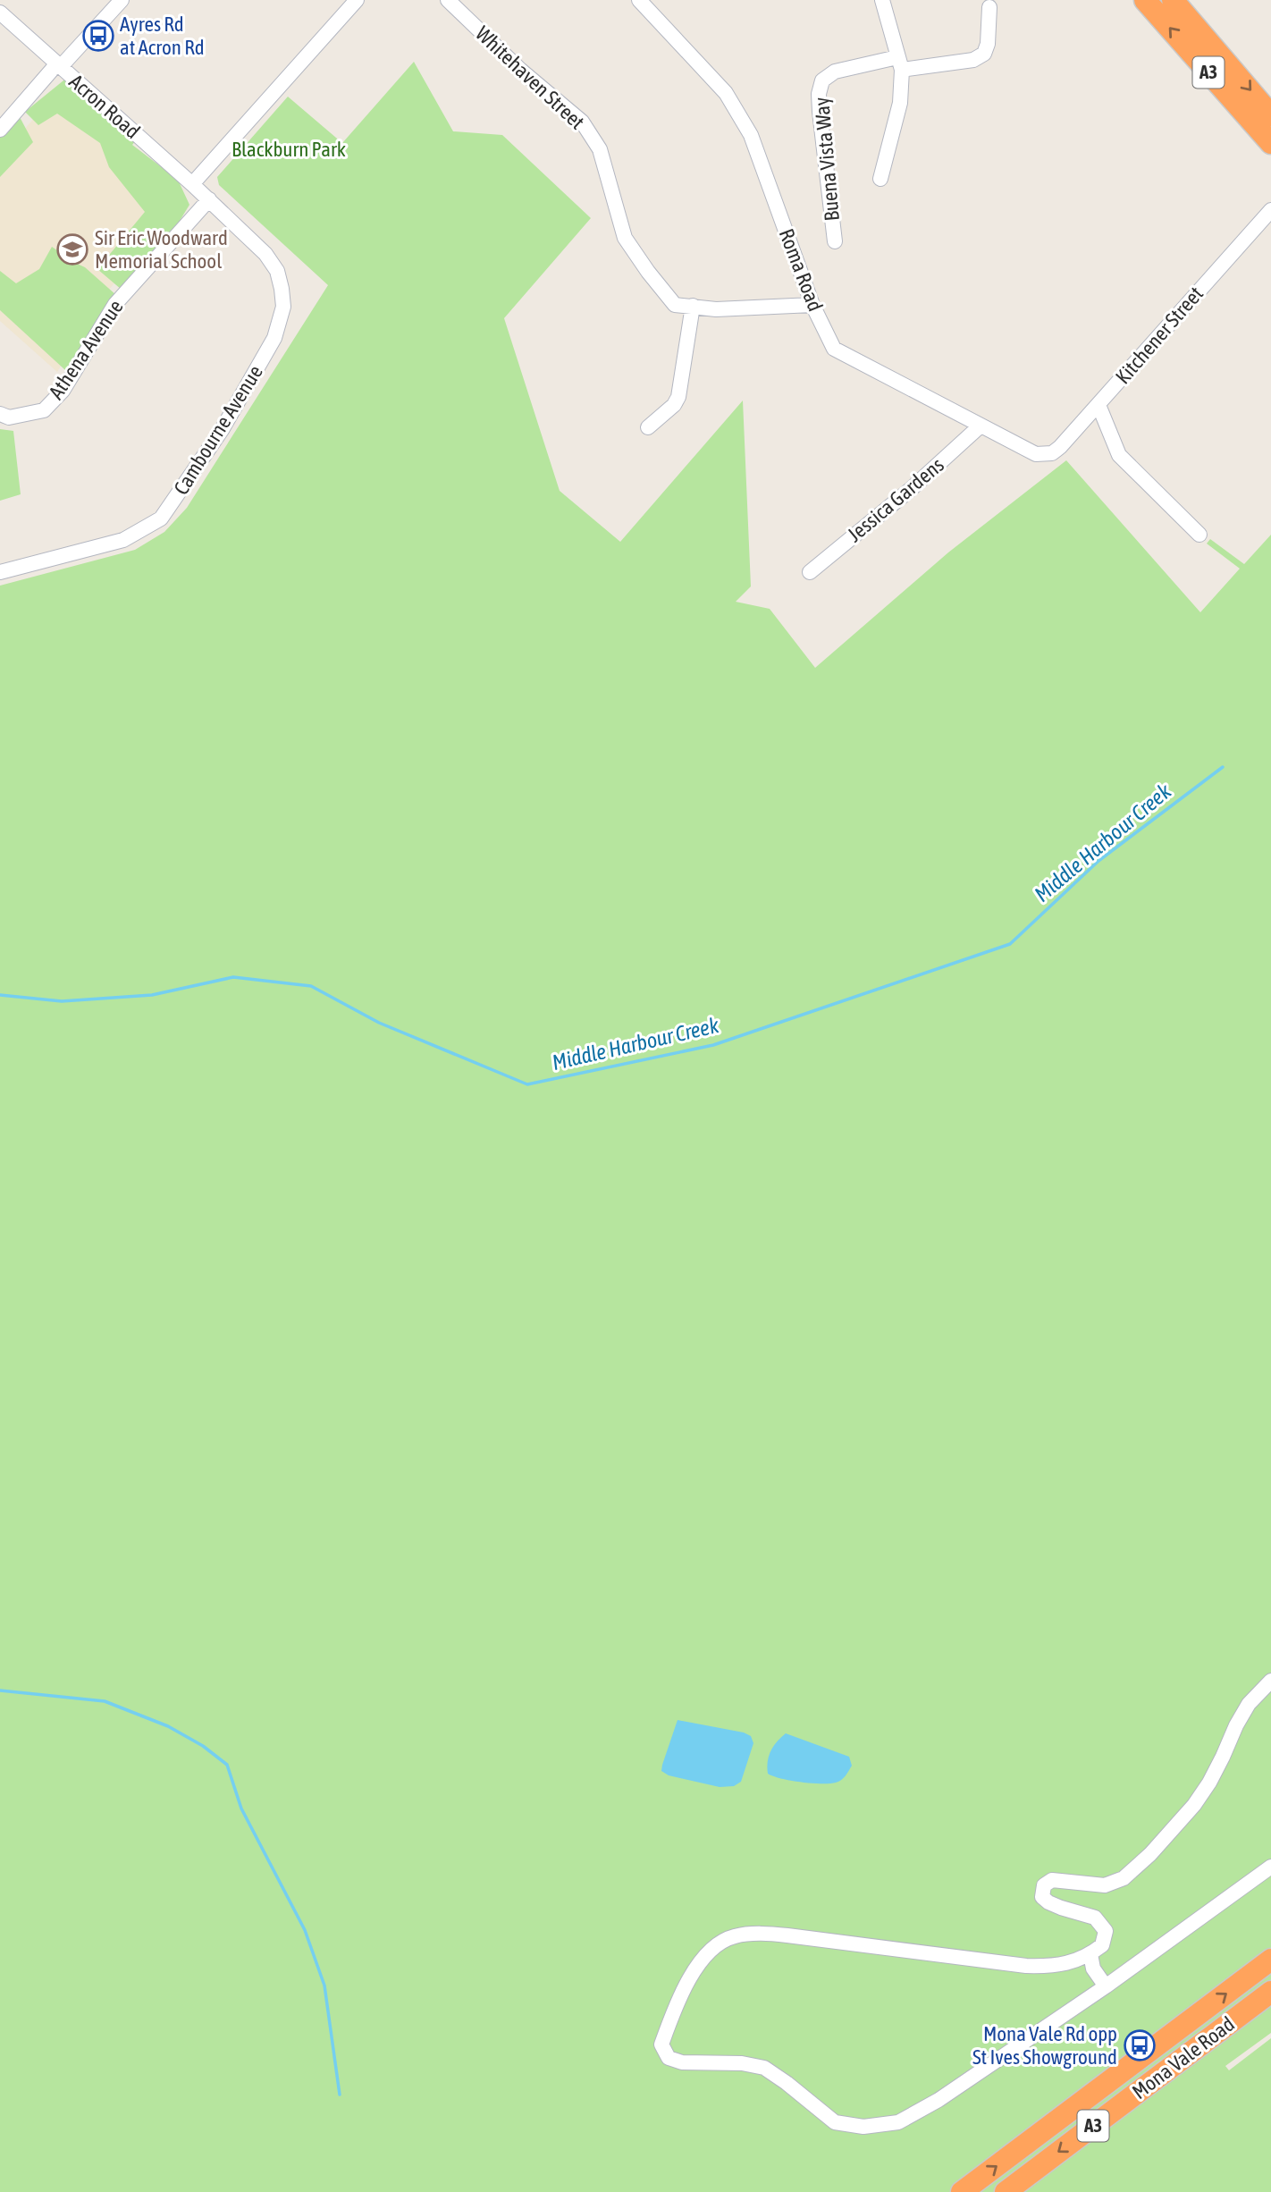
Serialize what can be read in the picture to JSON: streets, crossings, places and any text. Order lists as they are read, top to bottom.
{
  "streets": {
    "highway": ["A3", "Mona Vale Road"],
    "street": [
      "Whitehaven Street",
      "Acron Road",
      "Buena Vista Way",
      "Roma Road",
      "Kitchener Street",
      "Athena Avenue",
      "Cambourne Avenue",
      "Jessica Gardens"
    ]
  },
  "crossings": [
    ["Whitehaven Street", "Roma Road"],
    ["Acron Road", "Athena Avenue"],
    ["Acron Road", "Cambourne Avenue"],
    ["Roma Road", "Kitchener Street"],
    ["Roma Road", "Jessica Gardens"],
    ["Athena Avenue", "Cambourne Avenue"]
  ],
  "water": ["Middle Harbour Creek"],
  "parks": ["Blackburn Park"],
  "places": {
    "bus stop": ["Ayres Rd at Acron Rd", "Mona Vale Rd opp St Ives Showground"],
    "school or university": ["Sir Eric Woodward Memorial School"]
  }
}
